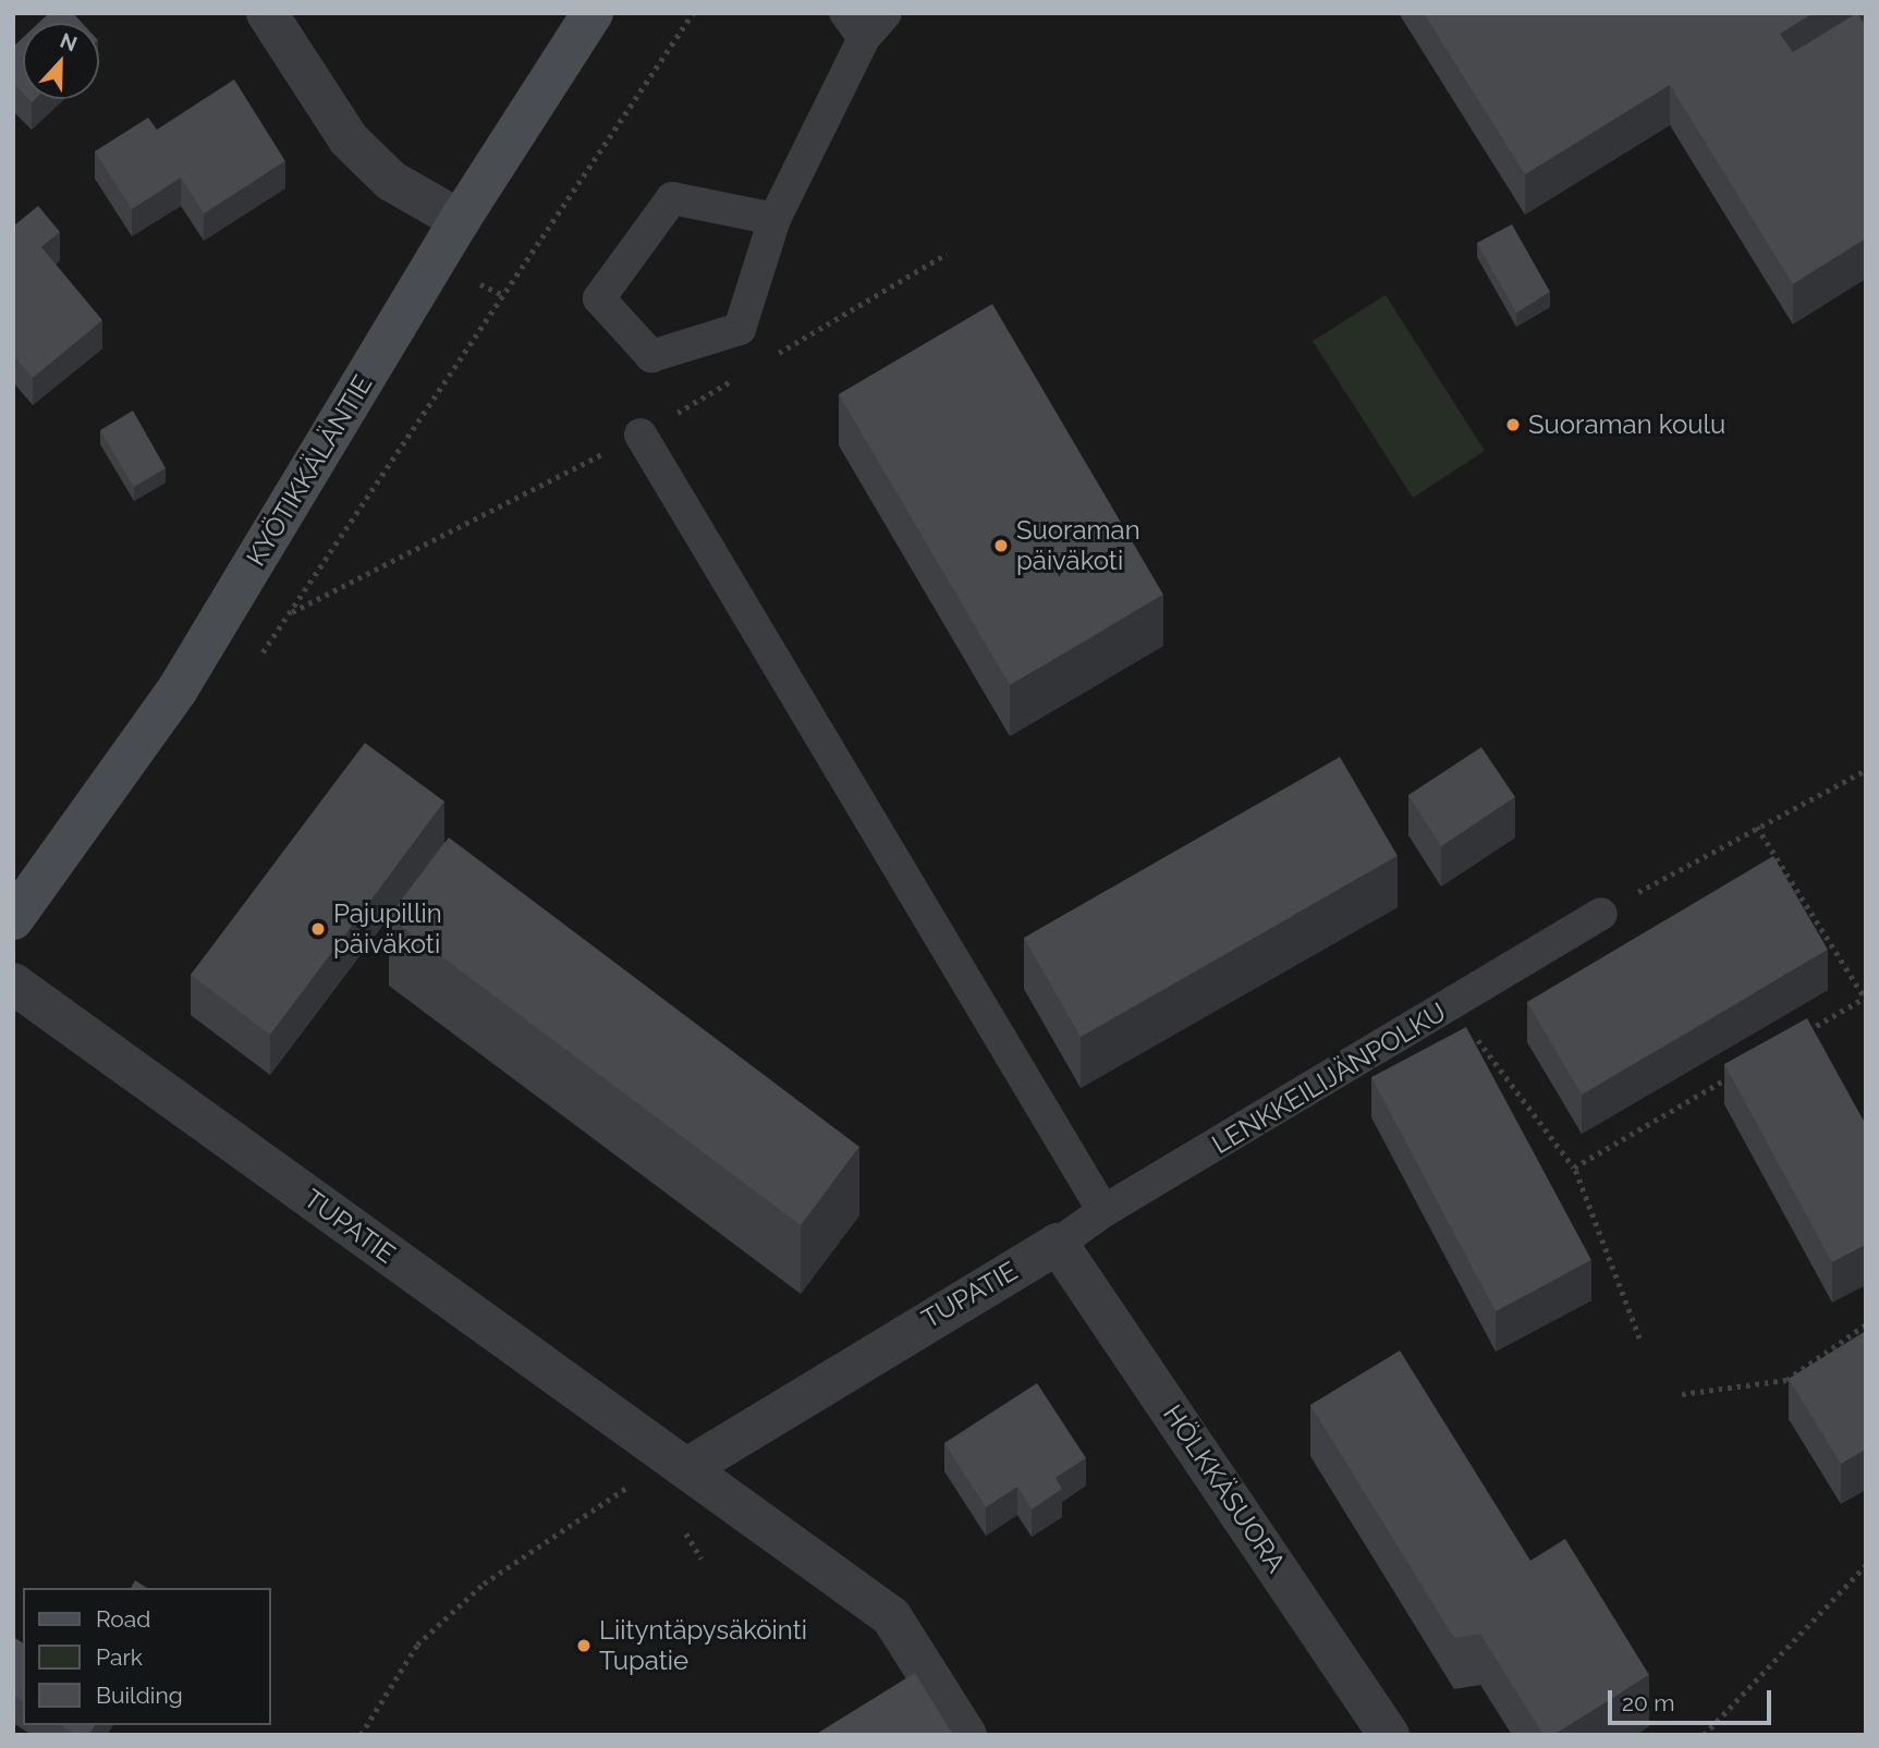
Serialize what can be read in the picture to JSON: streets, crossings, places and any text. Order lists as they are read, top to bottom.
{
  "streets": {
    "main road": ["KYÖTIKKÄLÄNTIE"],
    "street": ["TUPATIE", "HÖLKKÄSUORA"],
    "lane": ["LENKKEILIJÄNPOLKU"]
  },
  "crossings": [
    ["LENKKEILIJÄNPOLKU", "TUPATIE"],
    ["LENKKEILIJÄNPOLKU", "HÖLKKÄSUORA"],
    ["TUPATIE", "HÖLKKÄSUORA"]
  ],
  "places": [
    "Suoraman koulu",
    "Suoraman päiväkoti",
    "Pajupillin päiväkoti",
    "Liityntäpysäköinti Tupatie"
  ],
  "legend": ["Road", "Park", "Building"],
  "scale_bar": "20 m",
  "north": "top"
}
